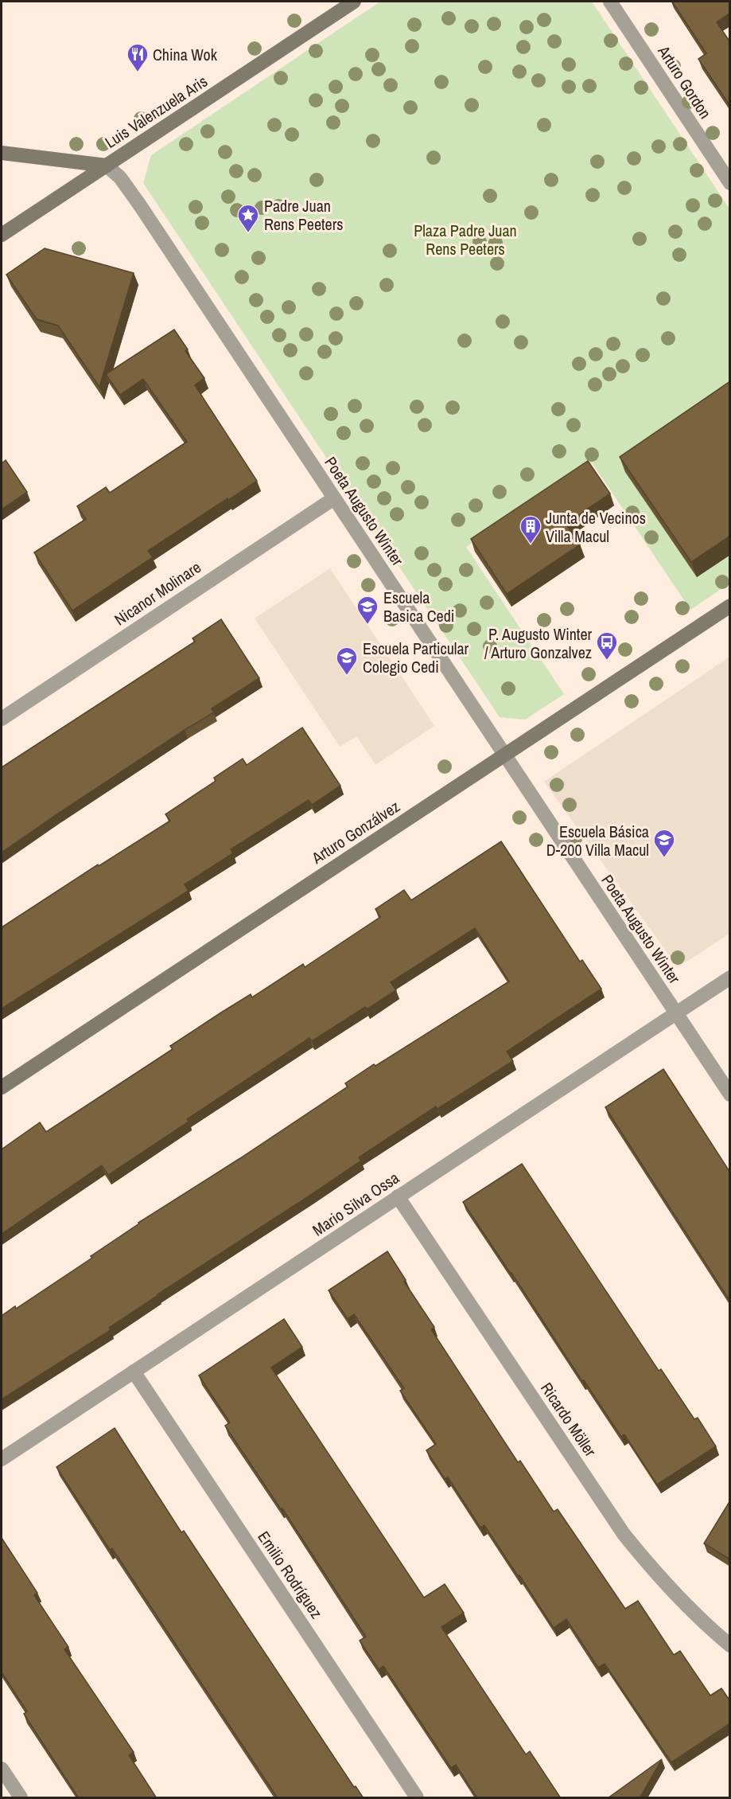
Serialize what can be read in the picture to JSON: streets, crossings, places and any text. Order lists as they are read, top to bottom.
{
  "streets": {
    "street": [
      "Arturo Gordon",
      "Luis Valenzuela Aris",
      "Poeta Augusto Winter",
      "Nicanor Molinare",
      "Arturo Gonzálvez",
      "Mario Silva Ossa",
      "Ricardo Möller",
      "Emilio Rodríguez"
    ]
  },
  "crossings": [
    ["Luis Valenzuela Aris", "Poeta Augusto Winter"],
    ["Poeta Augusto Winter", "Nicanor Molinare"],
    ["Poeta Augusto Winter", "Arturo Gonzálvez"],
    ["Poeta Augusto Winter", "Mario Silva Ossa"],
    ["Mario Silva Ossa", "Ricardo Möller"],
    ["Mario Silva Ossa", "Emilio Rodríguez"]
  ],
  "parks": ["Plaza Padre Juan Rens Peeters"],
  "places": {
    "restaurant": ["China Wok"],
    "place": ["Padre Juan Rens Peeters"],
    "building": ["Junta de Vecinos Villa Macul"],
    "school or university": ["Escuela Basica Cedi", "Escuela Particular Colegio Cedi", "Escuela Básica D-200 Villa Macul"],
    "bus stop": ["P. Augusto Winter / Arturo Gonzalvez"]
  }
}
